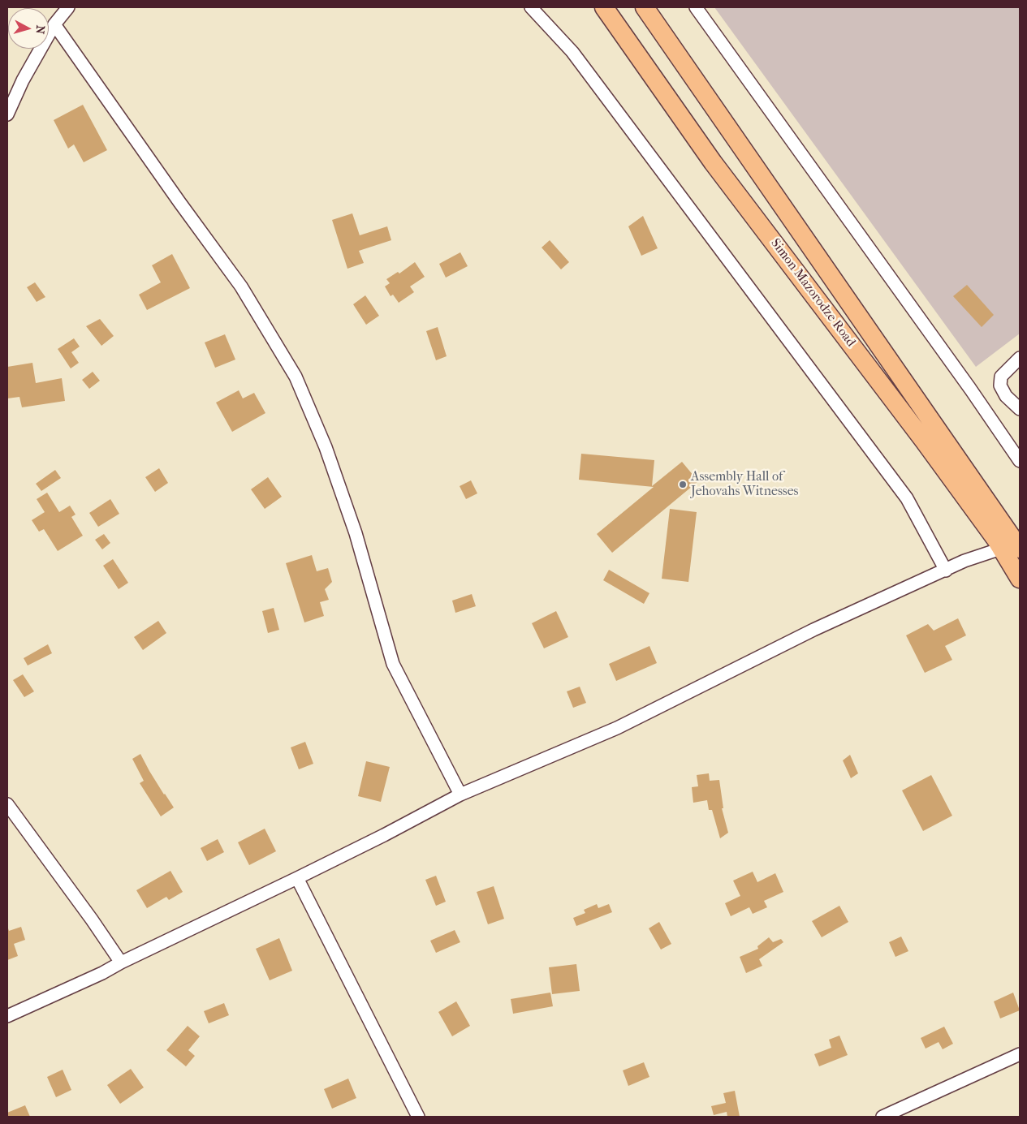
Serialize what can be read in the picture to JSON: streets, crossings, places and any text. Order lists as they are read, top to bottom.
{
  "streets": {
    "highway": ["Simon Mazorodze Road"]
  },
  "places": ["Assembly Hall of Jehovahs Witnesses"],
  "north": "right"
}
